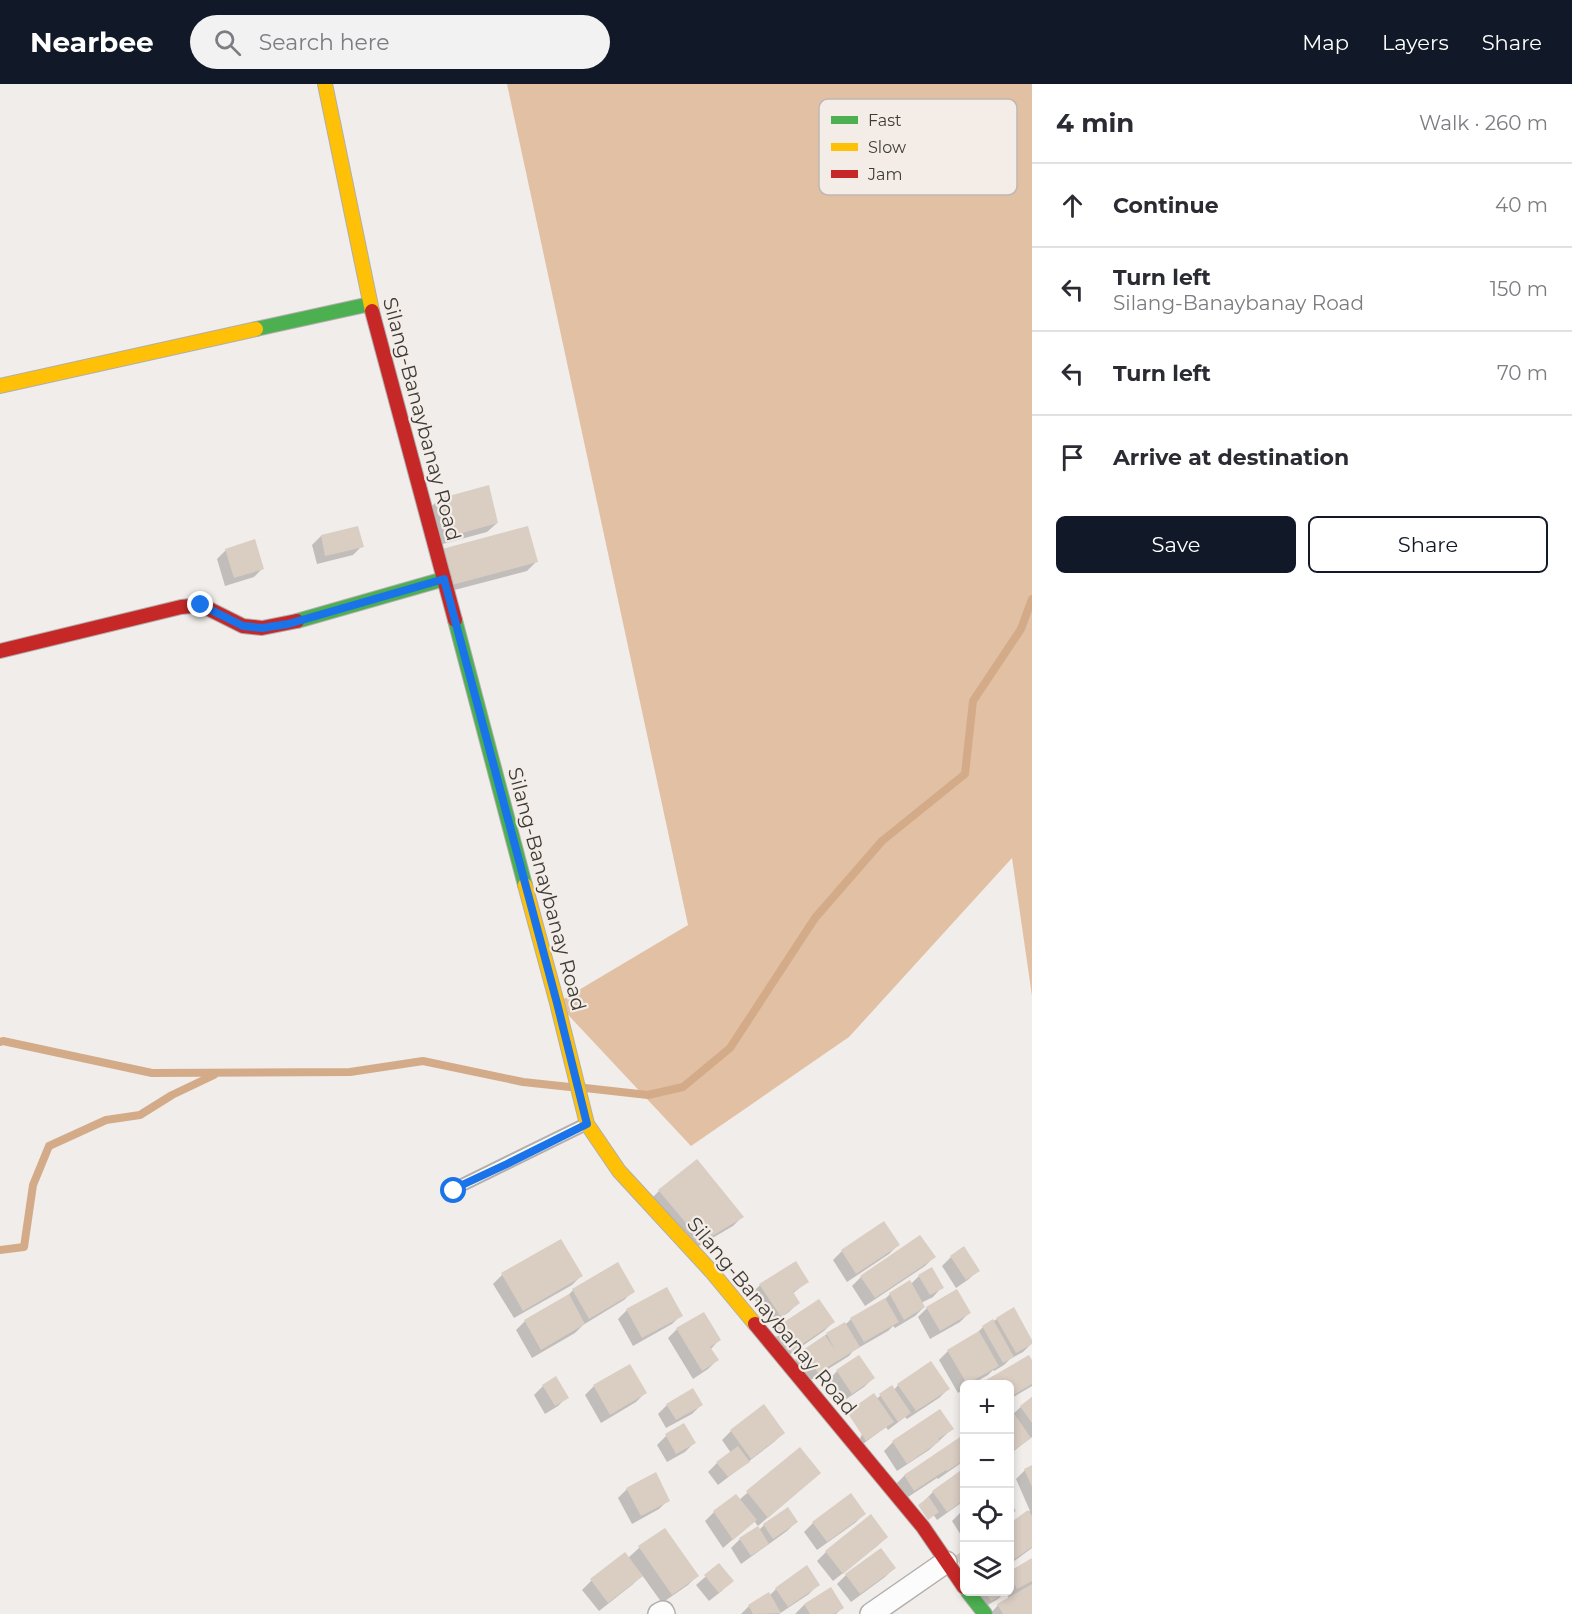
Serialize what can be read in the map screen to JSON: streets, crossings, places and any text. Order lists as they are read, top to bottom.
{
  "streets": {
    "main road": ["Silang-Banaybanay Road"]
  },
  "legend": ["Fast", "Slow", "Jam"],
  "page": {
    "header": "Nearbee",
    "search": "Search here",
    "nav": ["Map", "Layers", "Share"],
    "heading": ["4 min", "Walk · 260 m"],
    "list": [
      ["Continue", "40 m"],
      ["Turn left", "Silang-Banaybanay Road", "150 m"],
      ["Turn left", "70 m"],
      "Arrive at destination"
    ],
    "buttons": ["Save", "Share"],
    "map_buttons": ["+", "−"]
  }
}
